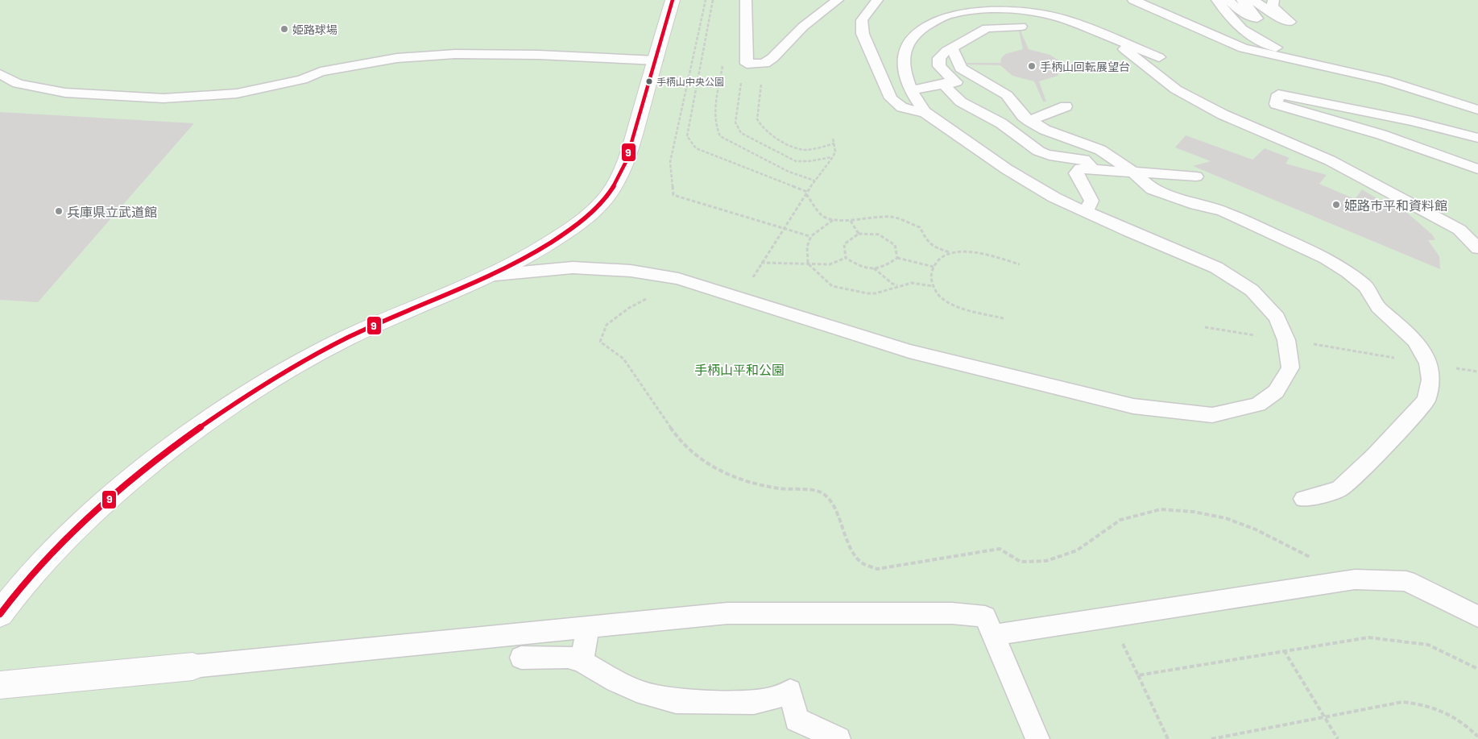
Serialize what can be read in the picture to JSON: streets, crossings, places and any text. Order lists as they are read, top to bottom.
{
  "parks": ["手柄山平和公園"],
  "places": [
    "姫路球場",
    "手柄山回転展望台",
    "手柄山中央公園",
    "姫路市平和資料館",
    "兵庫県立武道館"
  ],
  "lines": ["transit line 9"]
}
